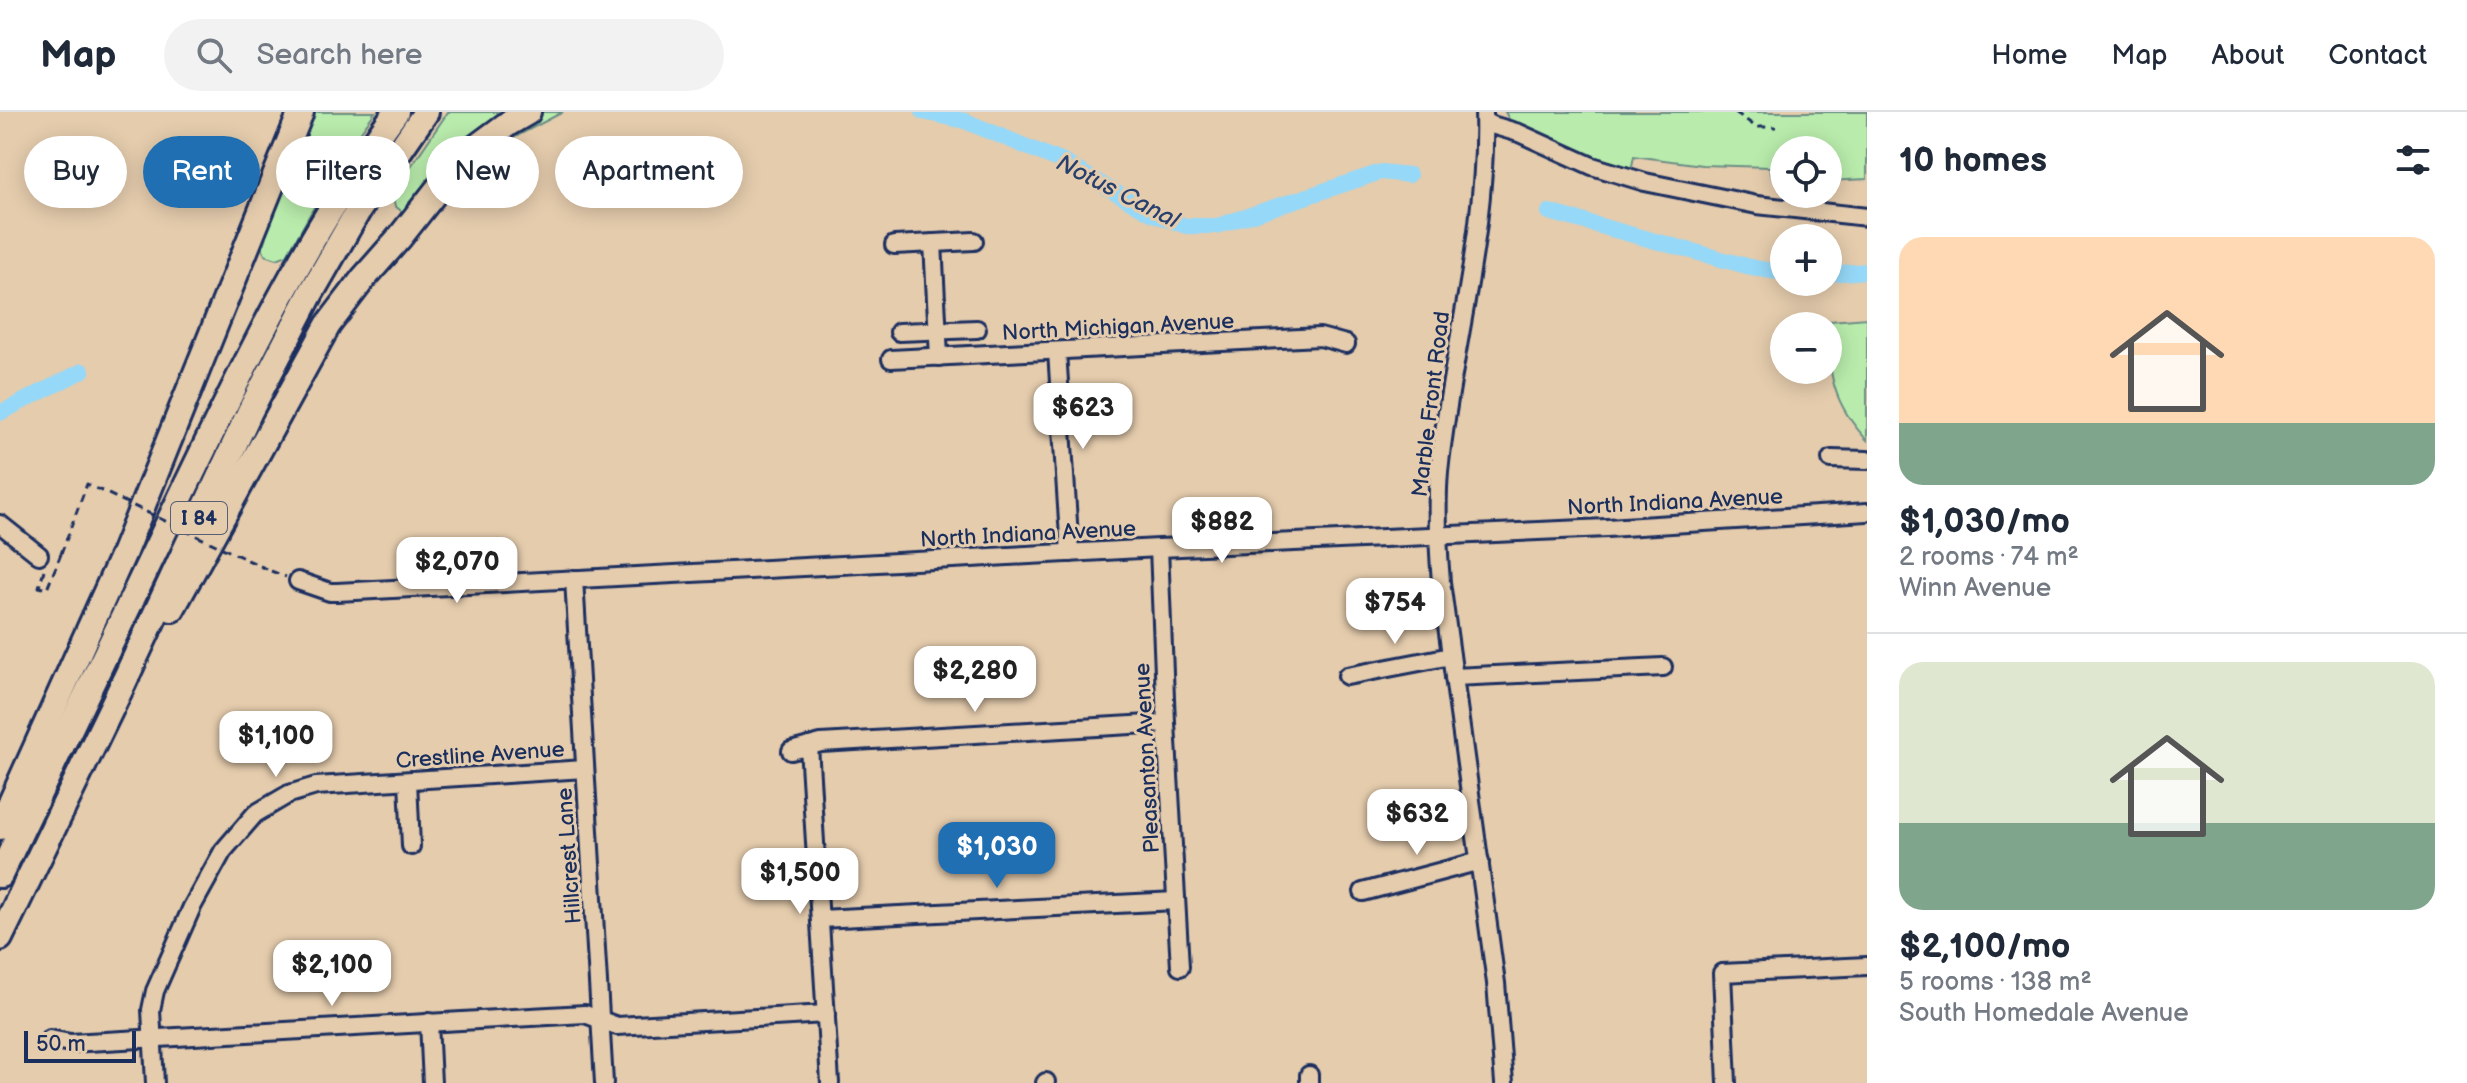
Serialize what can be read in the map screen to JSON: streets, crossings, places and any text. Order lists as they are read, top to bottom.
{
  "streets": {
    "highway": ["I 84"],
    "street": [
      "North Michigan Avenue",
      "Marble Front Road",
      "North Indiana Avenue",
      "Crestline Avenue",
      "Pleasanton Avenue",
      "Hillcrest Lane"
    ]
  },
  "crossings": [
    ["Marble Front Road", "North Indiana Avenue"],
    ["North Indiana Avenue", "Pleasanton Avenue"],
    ["North Indiana Avenue", "Hillcrest Lane"],
    ["Crestline Avenue", "Hillcrest Lane"]
  ],
  "water": ["Notus Canal"],
  "scale_bar": "50 m",
  "page": {
    "header": "Map",
    "search": "Search here",
    "nav": [
      "Home",
      "Map",
      "About",
      "Contact"
    ],
    "heading": "10 homes",
    "map_buttons": ["+", "−"],
    "chip": [
      "Buy",
      "Rent",
      "Filters",
      "New",
      "Apartment"
    ],
    "list": [
      {
        "name": "$1,030/mo",
        "note": "2 rooms · 74 m² · Winn Avenue"
      },
      {
        "name": "$2,100/mo",
        "note": "5 rooms · 138 m² · South Homedale Avenue"
      }
    ],
    "price": [
      "$623",
      "$882",
      "$2,070",
      "$754",
      "$2,280",
      "$1,100",
      "$632",
      "$1,030",
      "$1,500",
      "$2,100"
    ],
    "scale": "50 m"
  }
}
